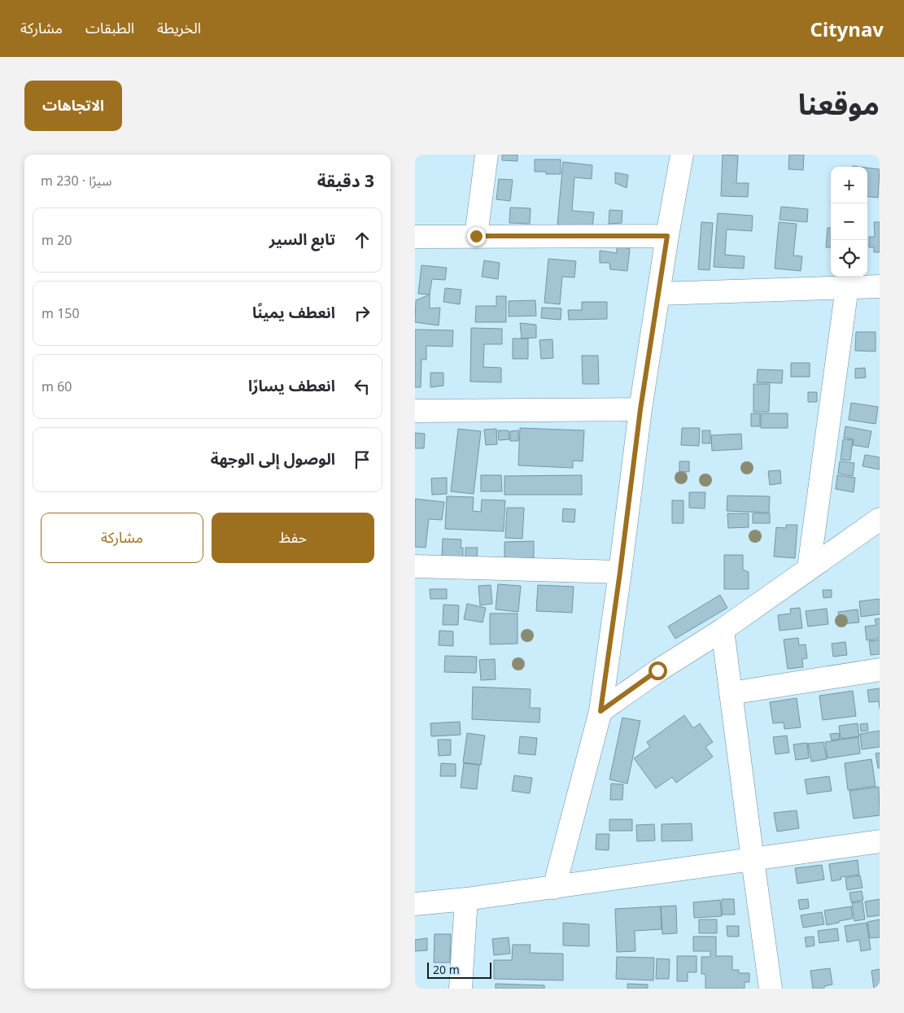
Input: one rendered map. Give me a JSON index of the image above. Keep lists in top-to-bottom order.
{
  "scale_bar": "20 m",
  "page": {
    "header": "Citynav",
    "nav": ["الخريطة", "الطبقات", "مشاركة"],
    "title": "موقعنا",
    "buttons": [
      "الاتجاهات",
      ["حفظ", "مشاركة"]
    ],
    "heading": ["3 دقيقة", "سيرًا · 230 m"],
    "map_buttons": ["+", "−"],
    "list": [
      ["تابع السير", "20 m"],
      ["انعطف يمينًا", "150 m"],
      ["انعطف يسارًا", "60 m"],
      "الوصول إلى الوجهة"
    ],
    "scale": "20 m"
  }
}
